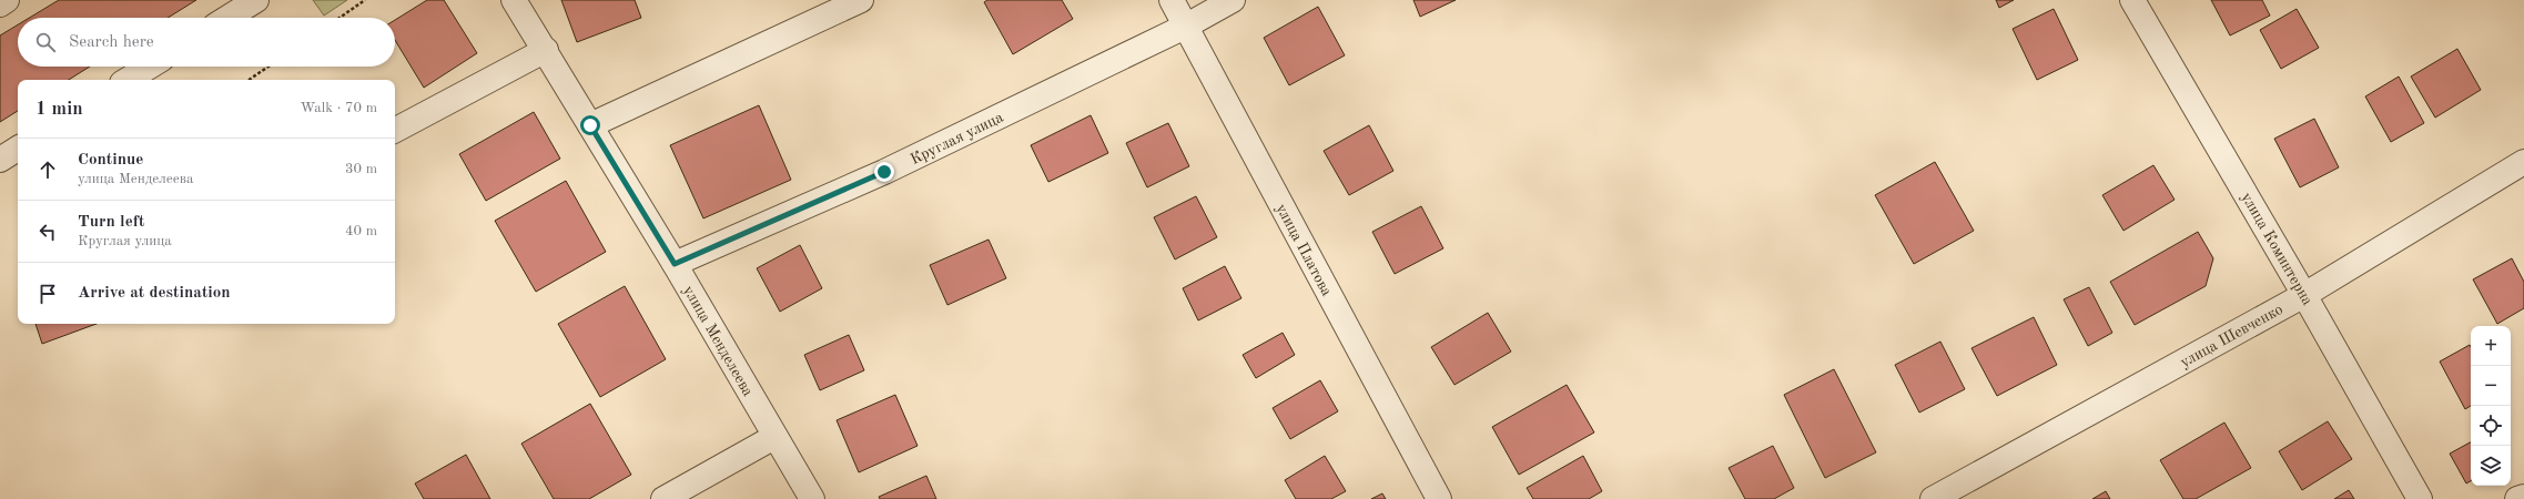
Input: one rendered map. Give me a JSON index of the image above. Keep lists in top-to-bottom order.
{
  "streets": {
    "street": [
      "Круглая улица",
      "улица Коминтерна",
      "улица Платова",
      "улица Шевченко",
      "улица Менделеева"
    ]
  },
  "crossings": [
    ["Круглая улица", "улица Платова"],
    ["Круглая улица", "улица Менделеева"],
    ["улица Коминтерна", "улица Шевченко"]
  ],
  "page": {
    "search": "Search here",
    "heading": ["1 min", "Walk · 70 m"],
    "list": [
      ["Continue", "улица Менделеева", "30 m"],
      ["Turn left", "Круглая улица", "40 m"],
      "Arrive at destination"
    ],
    "map_buttons": ["+", "−"]
  }
}
